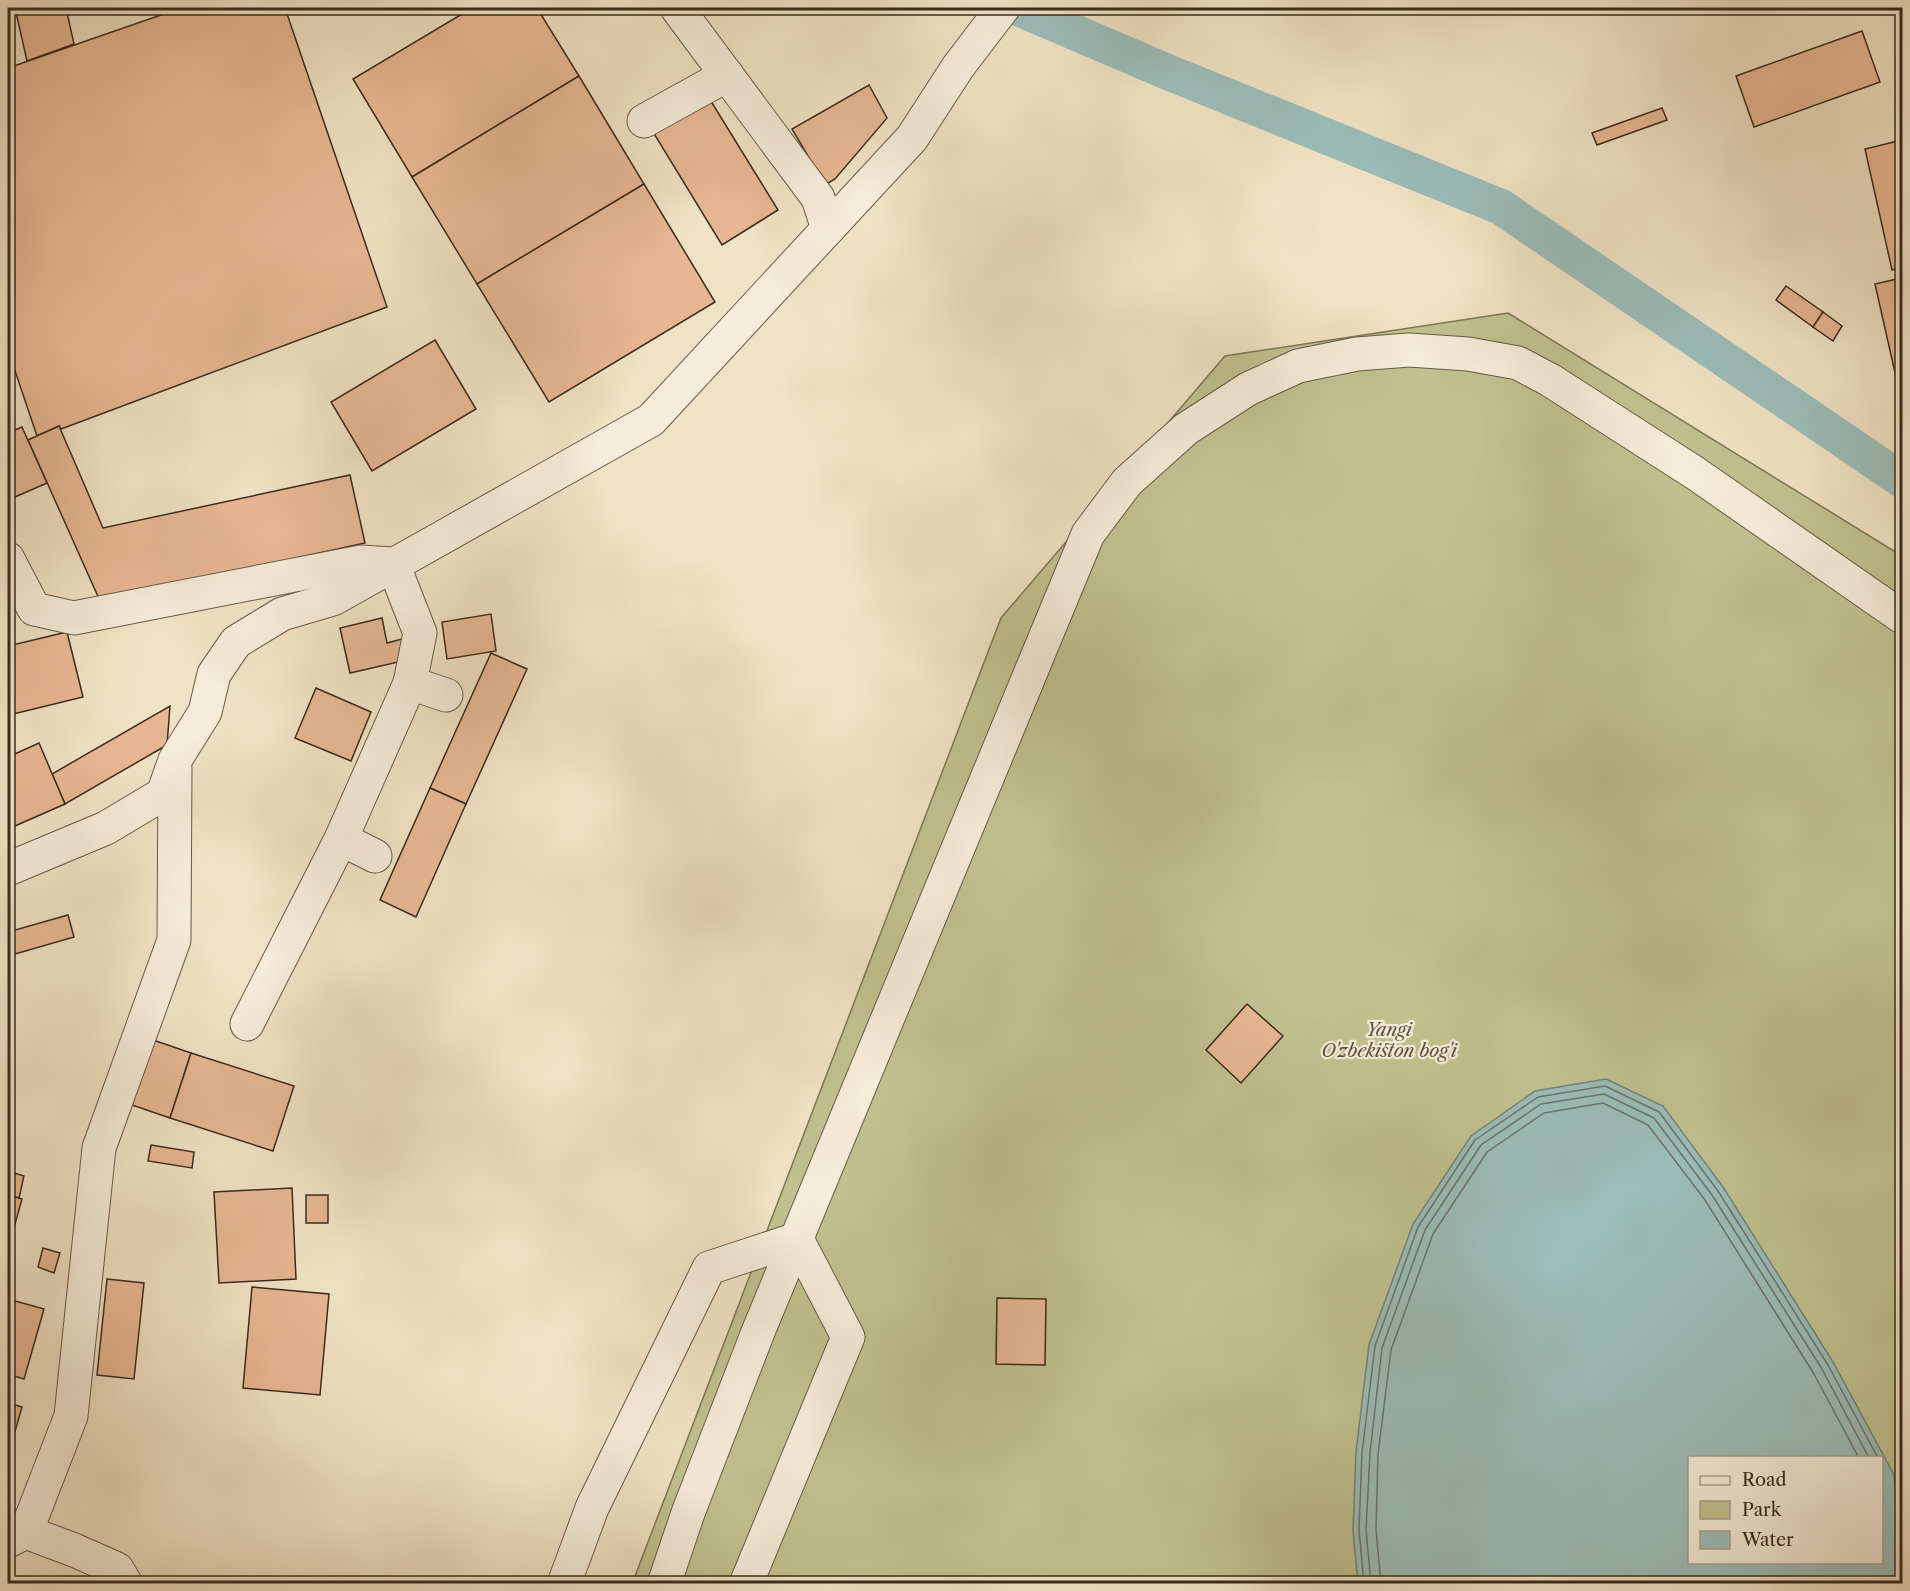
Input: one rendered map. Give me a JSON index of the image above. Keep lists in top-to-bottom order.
{
  "parks": ["Yangi O'zbekiston bog'i"],
  "legend": ["Road", "Park", "Water"]
}
